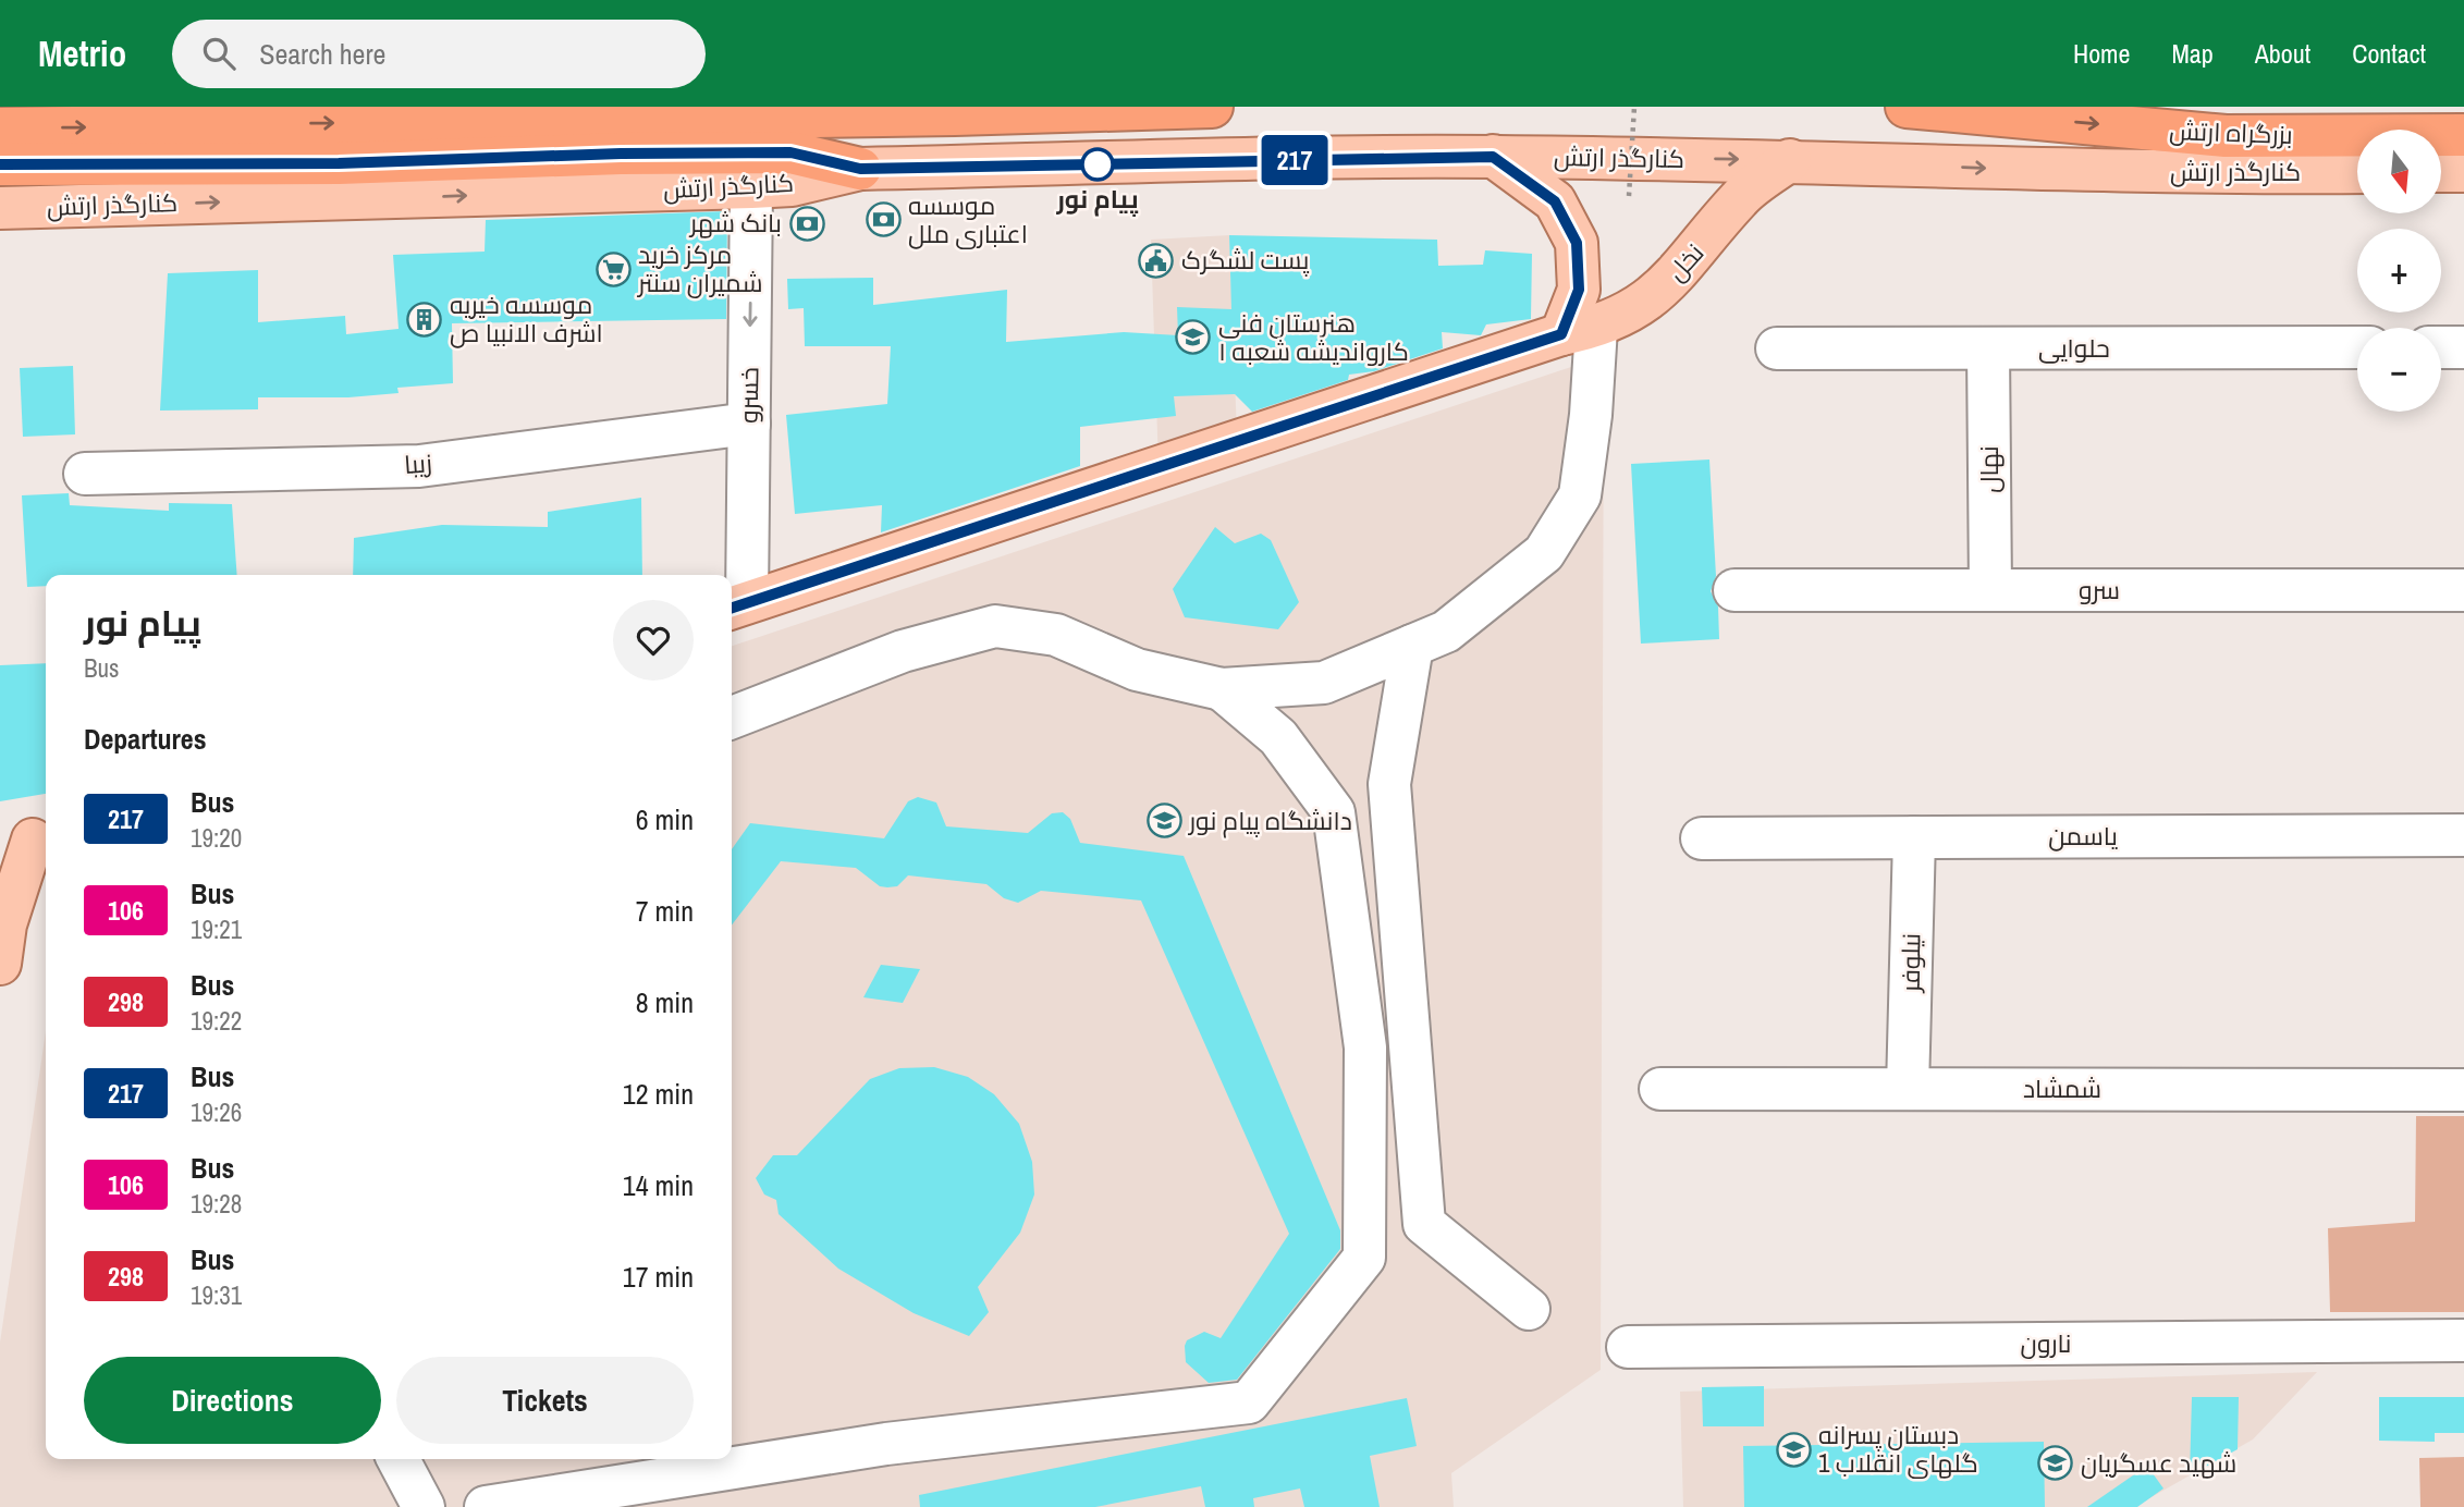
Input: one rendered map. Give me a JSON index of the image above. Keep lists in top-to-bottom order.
{
  "streets": {
    "highway": ["بزرگراه ارتش"],
    "main road": ["کنارگذر ارتش", "نخل"],
    "street": [
      "حلوایی",
      "خسرو",
      "زیبا",
      "نهال",
      "سرو",
      "یاسمن",
      "نیلوفر",
      "شمشاد",
      "نارون"
    ]
  },
  "crossings": [
    ["کنارگذر ارتش", "نخل"],
    ["کنارگذر ارتش", "خسرو"],
    ["نخل", "خسرو"],
    ["حلوایی", "نهال"],
    ["خسرو", "زیبا"],
    ["نهال", "سرو"],
    ["یاسمن", "نیلوفر"],
    ["نیلوفر", "شمشاد"]
  ],
  "one_way": ["بزرگراه ارتش", "کنارگذر ارتش", "خسرو"],
  "places": {
    "other": ["پیام نور"],
    "bank": ["موسسه اعتباری ملل", "بانک شهر"],
    "public building": ["پست لشگرک"],
    "supermarket": ["مرکز خرید شمیران سنتر"],
    "building": ["موسسه خیریه اشرف الانبیا ص"],
    "school or university": [
      "هنرستان فنی کارواندیشه شعبه ۱",
      "دانشگاه پیام نور",
      "دبستان پسرانه گلهای انقلاب 1",
      "شهید عسگریان"
    ]
  },
  "lines": ["bus line 217"],
  "north": "bottom",
  "page": {
    "header": "Metrio",
    "search": "Search here",
    "nav": [
      "Home",
      "Map",
      "About",
      "Contact"
    ],
    "on_map": "217",
    "map_buttons": ["+", "−"],
    "heading": [
      ["پیام نور", "Bus"],
      "Departures"
    ],
    "list": [
      {
        "mark": "217",
        "name": "Bus",
        "note": "19:20",
        "value": "6 min"
      },
      {
        "mark": "106",
        "name": "Bus",
        "note": "19:21",
        "value": "7 min"
      },
      {
        "mark": "298",
        "name": "Bus",
        "note": "19:22",
        "value": "8 min"
      },
      {
        "mark": "217",
        "name": "Bus",
        "note": "19:26",
        "value": "12 min"
      },
      {
        "mark": "106",
        "name": "Bus",
        "note": "19:28",
        "value": "14 min"
      },
      {
        "mark": "298",
        "name": "Bus",
        "note": "19:31",
        "value": "17 min"
      }
    ],
    "buttons": ["Directions", "Tickets"]
  }
}
